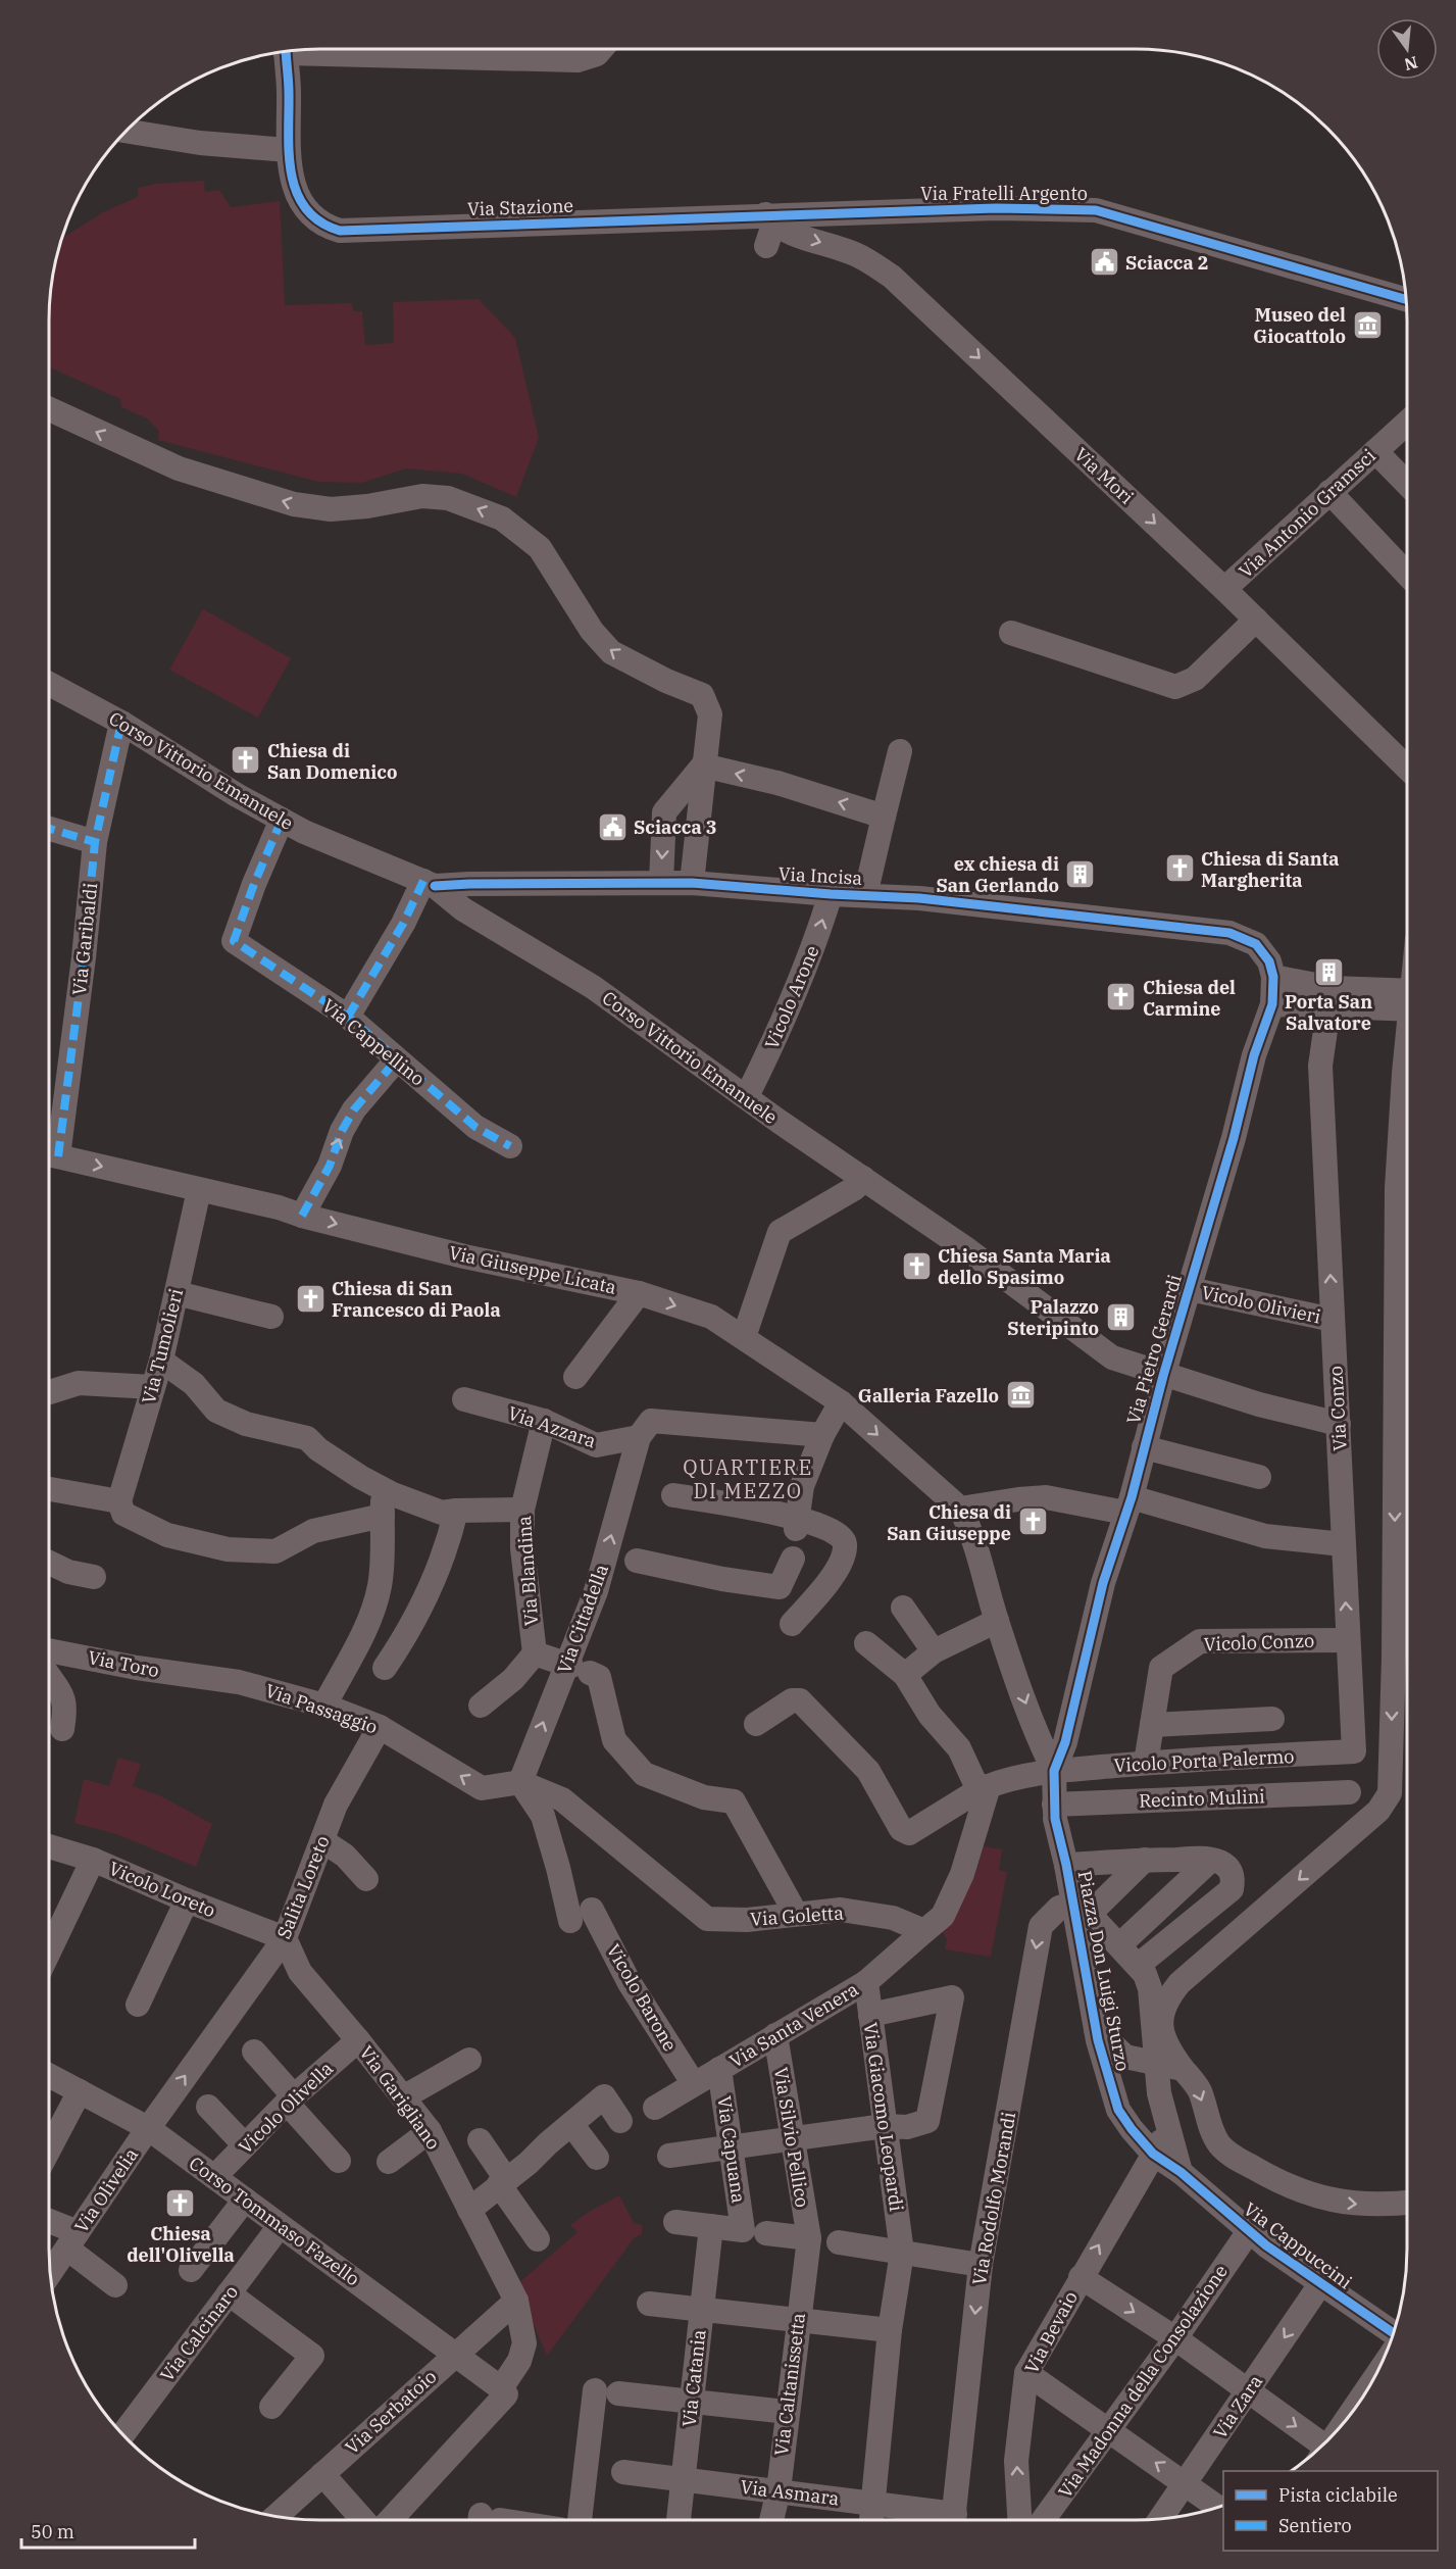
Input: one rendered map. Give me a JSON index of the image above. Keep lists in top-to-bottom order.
{
  "streets": {
    "street": [
      "Via Fratelli Argento",
      "Via Stazione",
      "Via Mori",
      "Via Antonio Gramsci",
      "Corso Vittorio Emanuele",
      "Via Incisa",
      "Via Garibaldi",
      "Vicolo Arone",
      "Via Cappellino",
      "Via Giuseppe Licata",
      "Vicolo Olivieri",
      "Via Tumolieri",
      "Via Pietro Gerardi",
      "Via Conzo",
      "Via Azzara",
      "Via Blandina",
      "Via Cittadella",
      "Vicolo Conzo",
      "Via Toro",
      "Via Passaggio",
      "Vicolo Porta Palermo",
      "Recinto Mulini",
      "Salita Loreto",
      "Vicolo Loreto",
      "Via Goletta",
      "Piazza Don Luigi Sturzo",
      "Vicolo Barone",
      "Via Santa Venera",
      "Via Garigliano",
      "Vicolo Olivella",
      "Via Giacomo Leopardi",
      "Via Silvio Pellico",
      "Via Capuana",
      "Via Olivelia",
      "Via Rodolfo Morandi",
      "Corso Tommaso Fazello",
      "Via Cappuccini",
      "Via Bevaio",
      "Via Calcinaro",
      "Via Catania",
      "Via Madonna della Consolazione",
      "Via Caltanissetta",
      "Via Zara",
      "Via Serbatoio",
      "Via Asmara"
    ]
  },
  "crossings": [
    ["Via Fratelli Argento", "Via Stazione"],
    ["Via Fratelli Argento", "Via Mori"],
    ["Via Stazione", "Via Mori"],
    ["Via Mori", "Via Antonio Gramsci"],
    ["Corso Vittorio Emanuele", "Via Incisa"],
    ["Corso Vittorio Emanuele", "Via Garibaldi"],
    ["Corso Vittorio Emanuele", "Vicolo Arone"],
    ["Corso Vittorio Emanuele", "Via Cappellino"],
    ["Corso Vittorio Emanuele", "Via Pietro Gerardi"],
    ["Corso Vittorio Emanuele", "Via Conzo"],
    ["Via Incisa", "Vicolo Arone"],
    ["Via Incisa", "Via Pietro Gerardi"],
    ["Via Garibaldi", "Via Giuseppe Licata"],
    ["Via Giuseppe Licata", "Via Tumolieri"],
    ["Via Giuseppe Licata", "Via Pietro Gerardi"],
    ["Via Giuseppe Licata", "Vicolo Porta Palermo"],
    ["Via Giuseppe Licata", "Piazza Don Luigi Sturzo"],
    ["Vicolo Olivieri", "Via Pietro Gerardi"],
    ["Vicolo Olivieri", "Via Conzo"],
    ["Via Pietro Gerardi", "Vicolo Porta Palermo"],
    ["Via Pietro Gerardi", "Piazza Don Luigi Sturzo"],
    ["Via Conzo", "Vicolo Conzo"],
    ["Via Conzo", "Vicolo Porta Palermo"],
    ["Via Azzara", "Via Blandina"],
    ["Via Azzara", "Via Cittadella"],
    ["Via Cittadella", "Via Passaggio"],
    ["Via Cittadella", "Via Goletta"],
    ["Vicolo Conzo", "Vicolo Porta Palermo"],
    ["Via Toro", "Via Passaggio"],
    ["Via Passaggio", "Salita Loreto"],
    ["Via Passaggio", "Via Goletta"],
    ["Vicolo Porta Palermo", "Piazza Don Luigi Sturzo"],
    ["Recinto Mulini", "Piazza Don Luigi Sturzo"],
    ["Salita Loreto", "Vicolo Loreto"],
    ["Salita Loreto", "Via Garigliano"],
    ["Salita Loreto", "Via Olivelia"],
    ["Salita Loreto", "Corso Tommaso Fazello"],
    ["Vicolo Loreto", "Via Garigliano"],
    ["Via Goletta", "Via Santa Venera"],
    ["Piazza Don Luigi Sturzo", "Via Rodolfo Morandi"],
    ["Piazza Don Luigi Sturzo", "Via Cappuccini"],
    ["Piazza Don Luigi Sturzo", "Via Bevaio"],
    ["Vicolo Barone", "Via Santa Venera"],
    ["Via Santa Venera", "Via Giacomo Leopardi"],
    ["Via Santa Venera", "Via Silvio Pellico"],
    ["Via Santa Venera", "Via Capuana"],
    ["Via Garigliano", "Vicolo Olivella"],
    ["Via Garigliano", "Corso Tommaso Fazello"],
    ["Via Garigliano", "Via Serbatoio"],
    ["Vicolo Olivella", "Corso Tommaso Fazello"],
    ["Via Giacomo Leopardi", "Via Asmara"],
    ["Via Silvio Pellico", "Via Caltanissetta"],
    ["Via Olivelia", "Corso Tommaso Fazello"],
    ["Corso Tommaso Fazello", "Via Calcinaro"],
    ["Corso Tommaso Fazello", "Via Serbatoio"],
    ["Via Cappuccini", "Via Madonna della Consolazione"],
    ["Via Cappuccini", "Via Zara"],
    ["Via Catania", "Via Asmara"],
    ["Via Caltanissetta", "Via Asmara"]
  ],
  "one_way": [
    "Via Mori",
    "Via Giuseppe Licata",
    "Via Bevaio",
    "Via Zara"
  ],
  "districts": ["QUARTIERE DI MEZZO"],
  "places": {
    "public building": ["Sciacca 2", "Sciacca 3"],
    "museum": ["Museo del Giocattolo", "Galleria Fazello"],
    "church": [
      "Chiesa di San Domenico",
      "Chiesa di Santa Margherita",
      "Chiesa del Carmine",
      "Chiesa Santa Maria dello Spasimo",
      "Chiesa di San Francesco di Paola",
      "Chiesa di San Giuseppe",
      "Chiesa dell'Olivella"
    ],
    "building": ["ex chiesa di San Gerlando", "Porta San Salvatore", "Palazzo Steripinto"]
  },
  "legend": ["Pista ciclabile", "Sentiero"],
  "scale_bar": "50 m",
  "north": "bottom"
}
